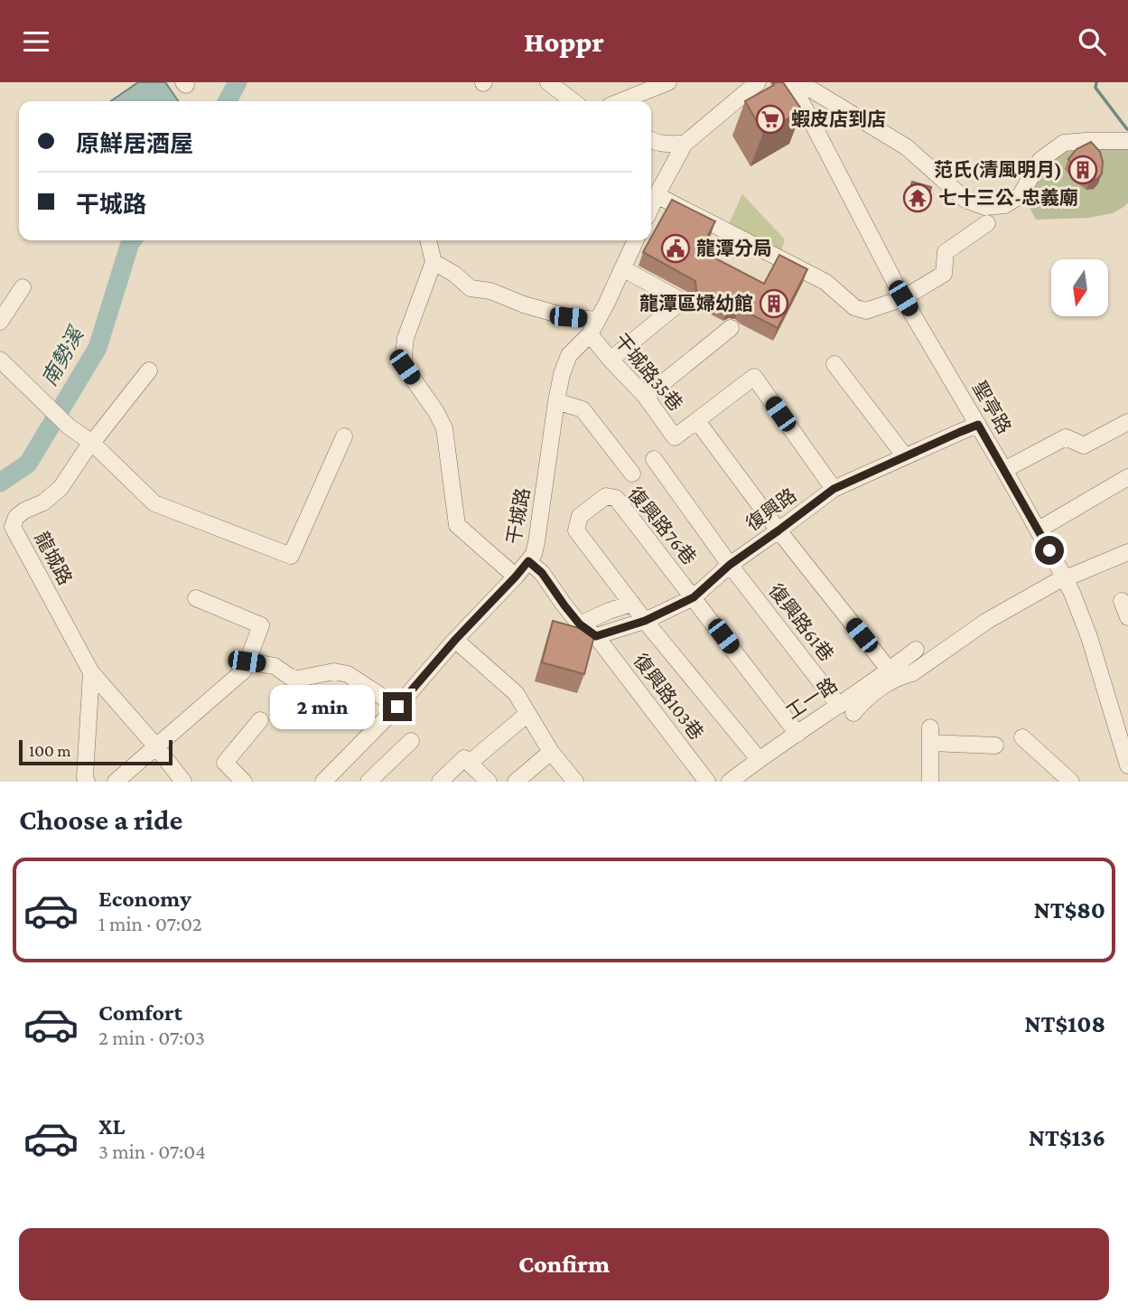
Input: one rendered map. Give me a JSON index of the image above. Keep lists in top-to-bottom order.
{
  "streets": {
    "street": [
      "干城路35巷",
      "聖亭路",
      "復興路",
      "干城路",
      "復興路76巷",
      "龍城路",
      "復興路61巷",
      "復興路103巷",
      "工一路"
    ]
  },
  "crossings": [
    ["干城路35巷", "干城路"],
    ["聖亭路", "復興路"],
    ["復興路", "復興路76巷"],
    ["復興路", "復興路61巷"],
    ["復興路", "復興路103巷"],
    ["干城路", "復興路103巷"],
    ["復興路61巷", "工一路"]
  ],
  "water": ["南勢溪"],
  "places": {
    "supermarket": ["蝦皮店到店"],
    "building": ["范氏(清風明月)", "龍潭區婦幼館"],
    "temple": ["七十三公-忠義廟"],
    "public building": ["龍潭分局"]
  },
  "scale_bar": "100 m",
  "north": "bottom",
  "page": {
    "header": "Hoppr",
    "banner": ["原鮮居酒屋", "干城路"],
    "bubble": "2 min",
    "scale": "100 m",
    "heading": "Choose a ride",
    "list": [
      {
        "name": "Economy",
        "note": "1 min · 07:02",
        "value": "NT$80"
      },
      {
        "name": "Comfort",
        "note": "2 min · 07:03",
        "value": "NT$108"
      },
      {
        "name": "XL",
        "note": "3 min · 07:04",
        "value": "NT$136"
      }
    ],
    "buttons": "Confirm"
  }
}
